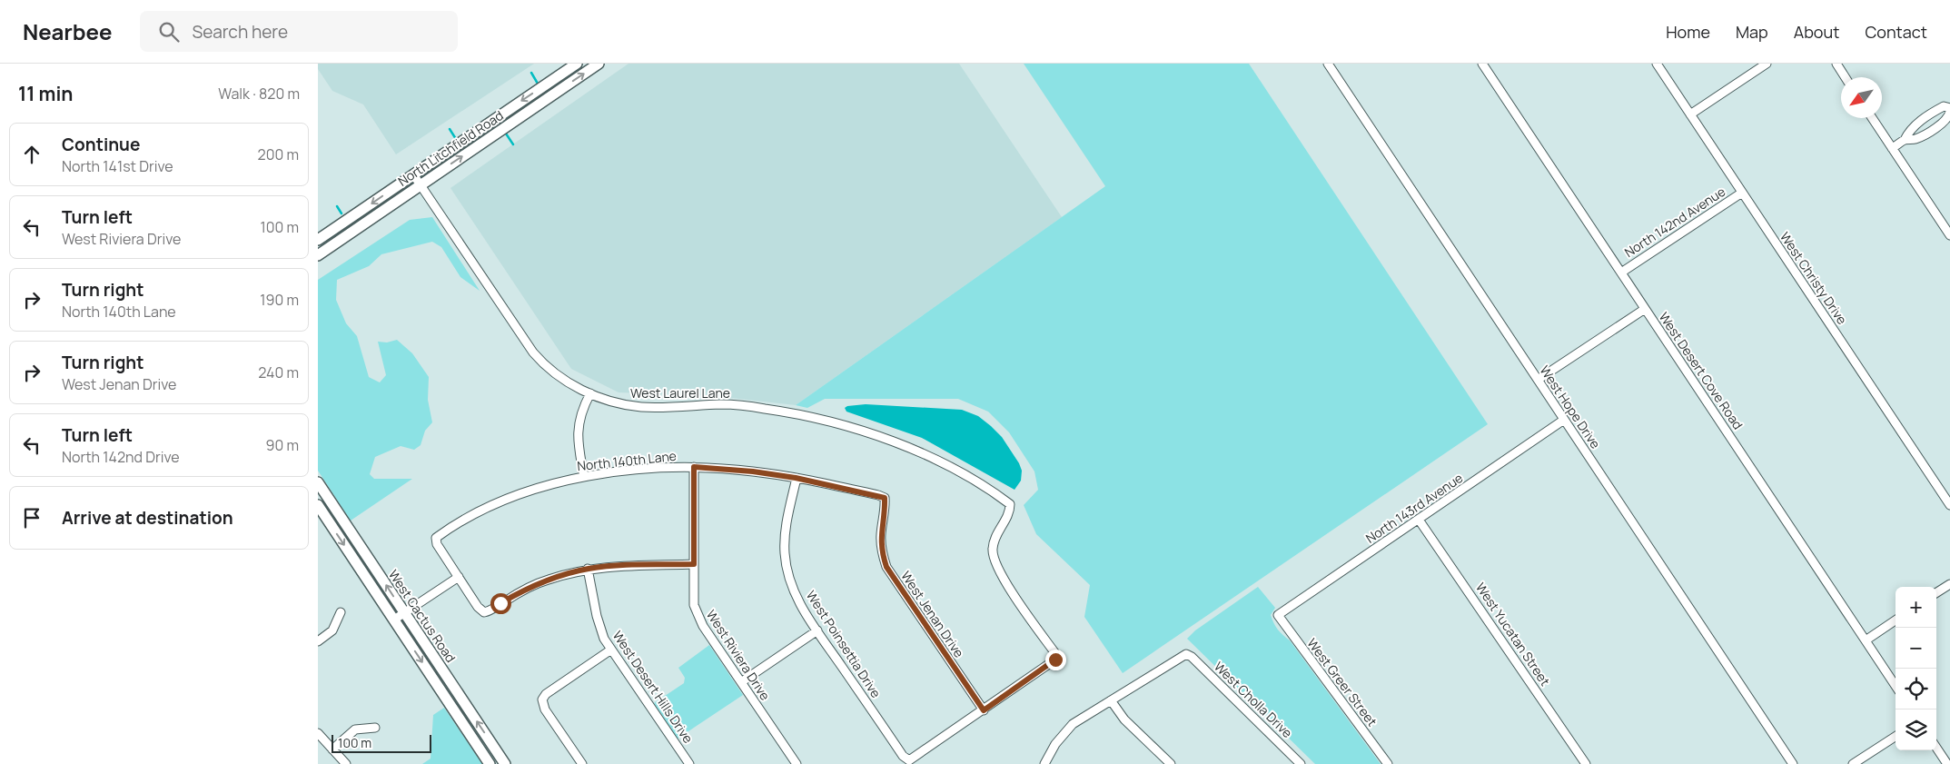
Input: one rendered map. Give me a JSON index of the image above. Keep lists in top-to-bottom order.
{
  "streets": {
    "main road": ["North Litchfield Road", "West Cactus Road"],
    "street": [
      "North 142nd Avenue",
      "West Christy Drive",
      "West Desert Cove Road",
      "West Laurel Lane",
      "West Hope Drive",
      "North 140th Lane",
      "North 143rd Avenue",
      "West Jenan Drive",
      "West Yucatan Street",
      "West Poinsettia Drive",
      "West Riviera Drive",
      "West Greer Street",
      "West Desert Hills Drive",
      "West Cholla Drive"
    ]
  },
  "crossings": [
    ["North Litchfield Road", "West Laurel Lane"],
    ["North 142nd Avenue", "West Christy Drive"],
    ["North 142nd Avenue", "West Desert Cove Road"],
    ["West Laurel Lane", "West Jenan Drive"],
    ["West Laurel Lane", "West Poinsettia Drive"],
    ["West Hope Drive", "North 143rd Avenue"],
    ["North 140th Lane", "West Jenan Drive"],
    ["North 140th Lane", "West Poinsettia Drive"],
    ["North 140th Lane", "West Riviera Drive"],
    ["North 143rd Avenue", "West Yucatan Street"],
    ["North 143rd Avenue", "West Greer Street"],
    ["West Jenan Drive", "West Poinsettia Drive"]
  ],
  "scale_bar": "100 m",
  "north": "bottom left",
  "page": {
    "header": "Nearbee",
    "search": "Search here",
    "nav": [
      "Home",
      "Map",
      "About",
      "Contact"
    ],
    "heading": ["11 min", "Walk · 820 m"],
    "list": [
      ["Continue", "North 141st Drive", "200 m"],
      ["Turn left", "West Riviera Drive", "100 m"],
      ["Turn right", "North 140th Lane", "190 m"],
      ["Turn right", "West Jenan Drive", "240 m"],
      ["Turn left", "North 142nd Drive", "90 m"],
      "Arrive at destination"
    ],
    "map_buttons": ["+", "−"],
    "scale": "100 m"
  }
}
